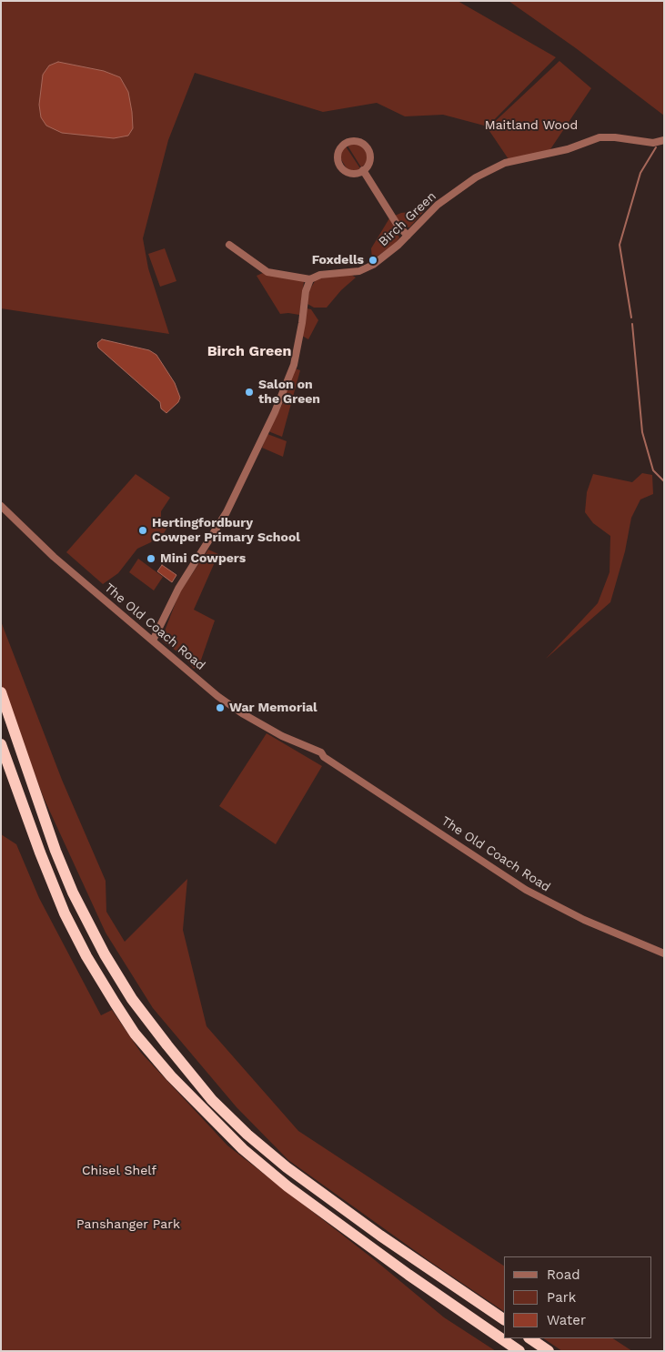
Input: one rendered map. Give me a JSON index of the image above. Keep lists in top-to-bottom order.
{
  "streets": {
    "street": ["Birch Green", "The Old Coach Road"]
  },
  "districts": ["Birch Green"],
  "parks": ["Maitland Wood", "Chisel Shelf", "Panshanger Park"],
  "places": [
    "Foxdells",
    "Salon on the Green",
    "Hertingfordbury Cowper Primary School",
    "Mini Cowpers",
    "War Memorial"
  ],
  "legend": ["Road", "Park", "Water"]
}
